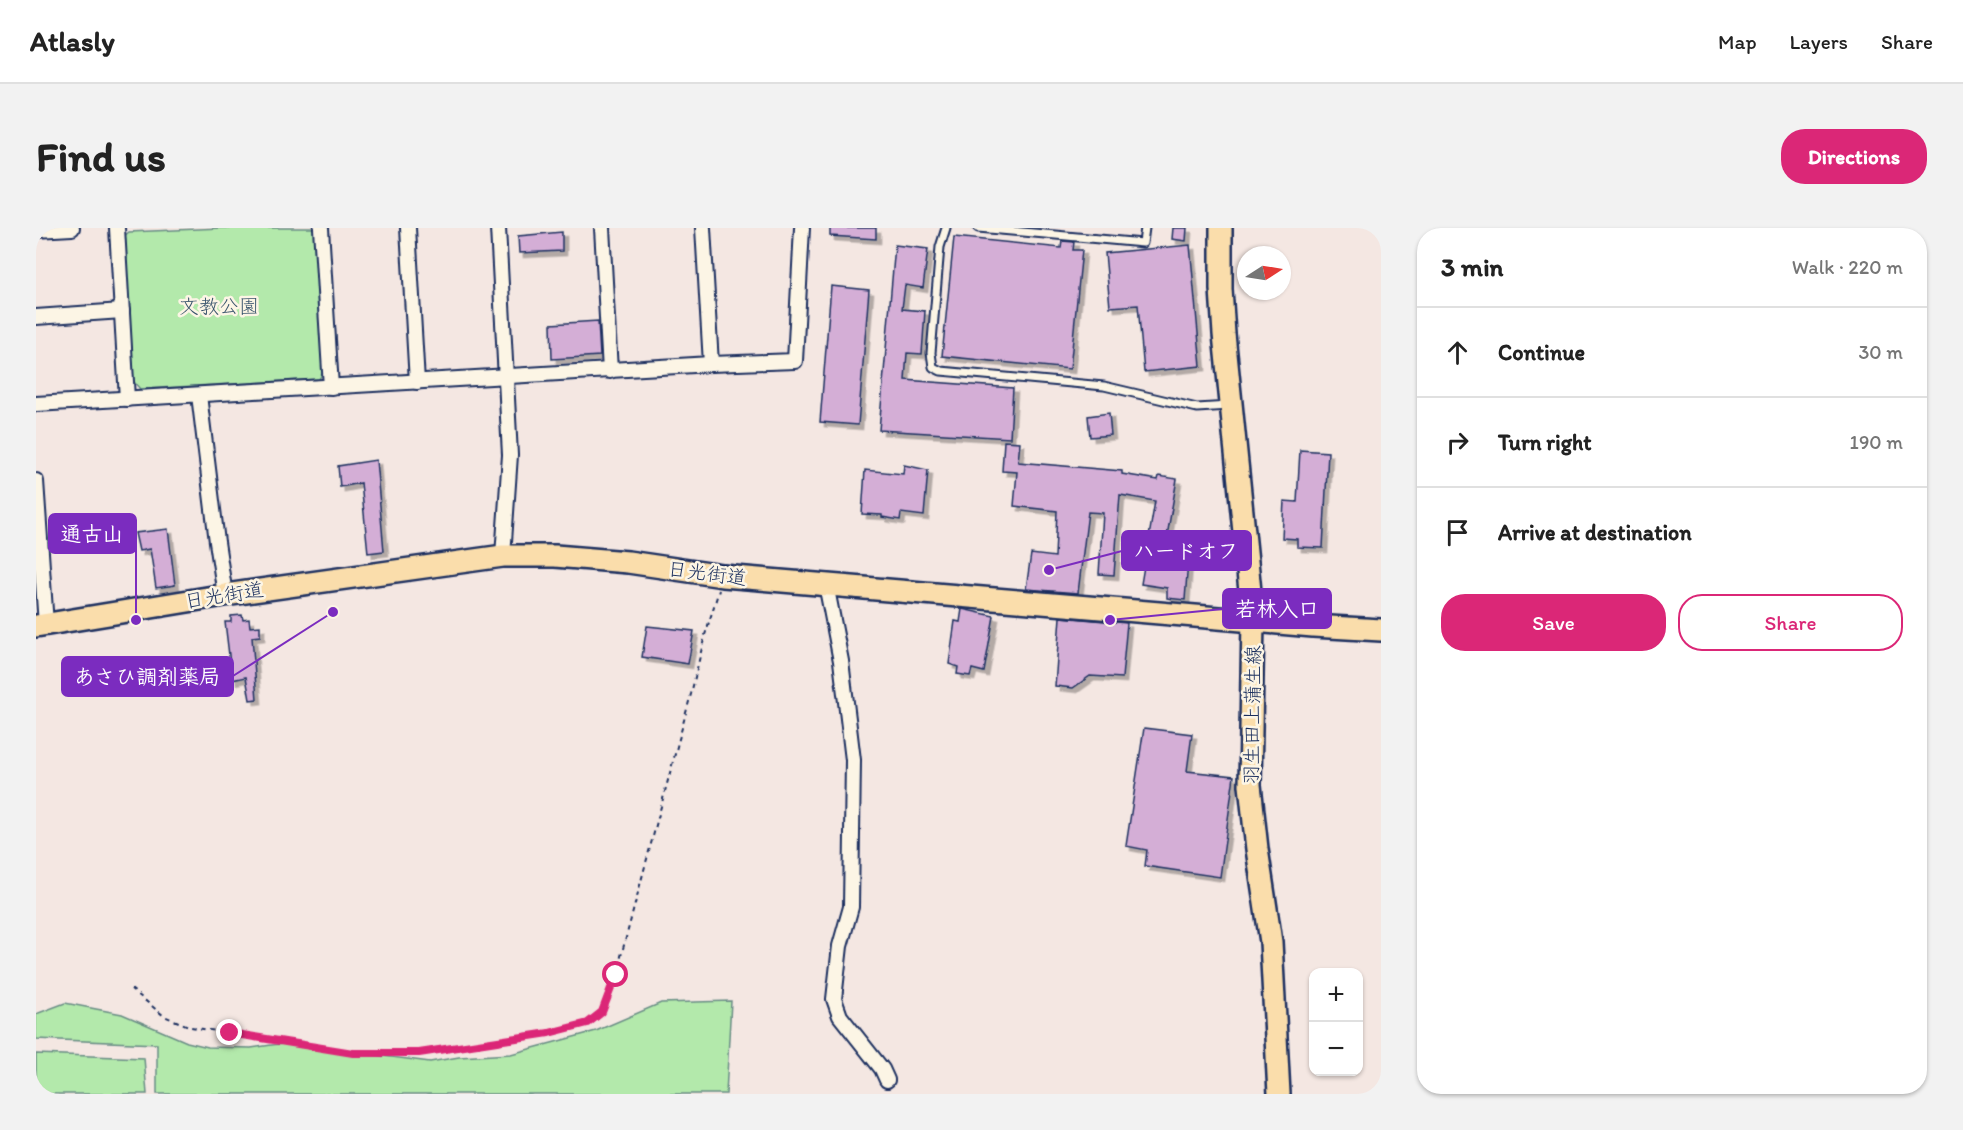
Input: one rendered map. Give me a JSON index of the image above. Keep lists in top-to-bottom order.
{
  "streets": {
    "main road": ["日光街道", "羽生田上蒲生線"]
  },
  "crossings": [
    ["日光街道", "羽生田上蒲生線"]
  ],
  "parks": ["文教公園"],
  "places": [
    "ハードオフ",
    "あさひ調剤薬局",
    "通古山",
    "若林入口"
  ],
  "north": "right",
  "page": {
    "header": "Atlasly",
    "nav": ["Map", "Layers", "Share"],
    "buttons": [
      "Directions",
      ["Save", "Share"]
    ],
    "title": "Find us",
    "heading": ["3 min", "Walk · 220 m"],
    "list": [
      ["Continue", "30 m"],
      ["Turn right", "190 m"],
      "Arrive at destination"
    ],
    "map_buttons": ["+", "−"]
  }
}
